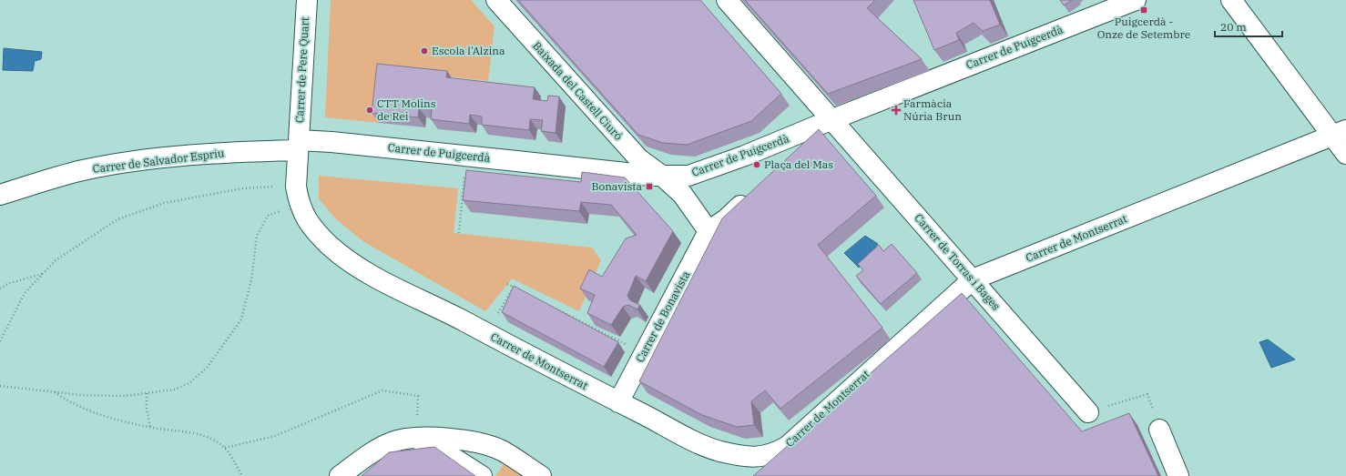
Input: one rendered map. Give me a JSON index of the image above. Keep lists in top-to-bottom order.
{
  "streets": {
    "street": [
      "Carrer de Puigcerdà",
      "Carrer de Pere Quart",
      "Baixada del Castell Ciuró",
      "Carrer de Salvador Espriu",
      "Carrer de Montserrat",
      "Carrer de Torras i Bages",
      "Carrer de Bonavista"
    ]
  },
  "crossings": [
    ["Carrer de Puigcerdà", "Carrer de Pere Quart"],
    ["Carrer de Puigcerdà", "Baixada del Castell Ciuró"],
    ["Carrer de Puigcerdà", "Carrer de Salvador Espriu"],
    ["Carrer de Puigcerdà", "Carrer de Torras i Bages"],
    ["Carrer de Pere Quart", "Carrer de Salvador Espriu"],
    ["Carrer de Montserrat", "Carrer de Torras i Bages"],
    ["Carrer de Montserrat", "Carrer de Bonavista"]
  ],
  "places": {
    "transit": ["Puigcerdà - Onze de Setembre", "Bonavista"],
    "other": ["Escola l'Alzina", "CTT Molins de Rei", "Plaça del Mas"],
    "health": ["Farmàcia Núria Brun"]
  },
  "scale_bar": "20 m"
}
